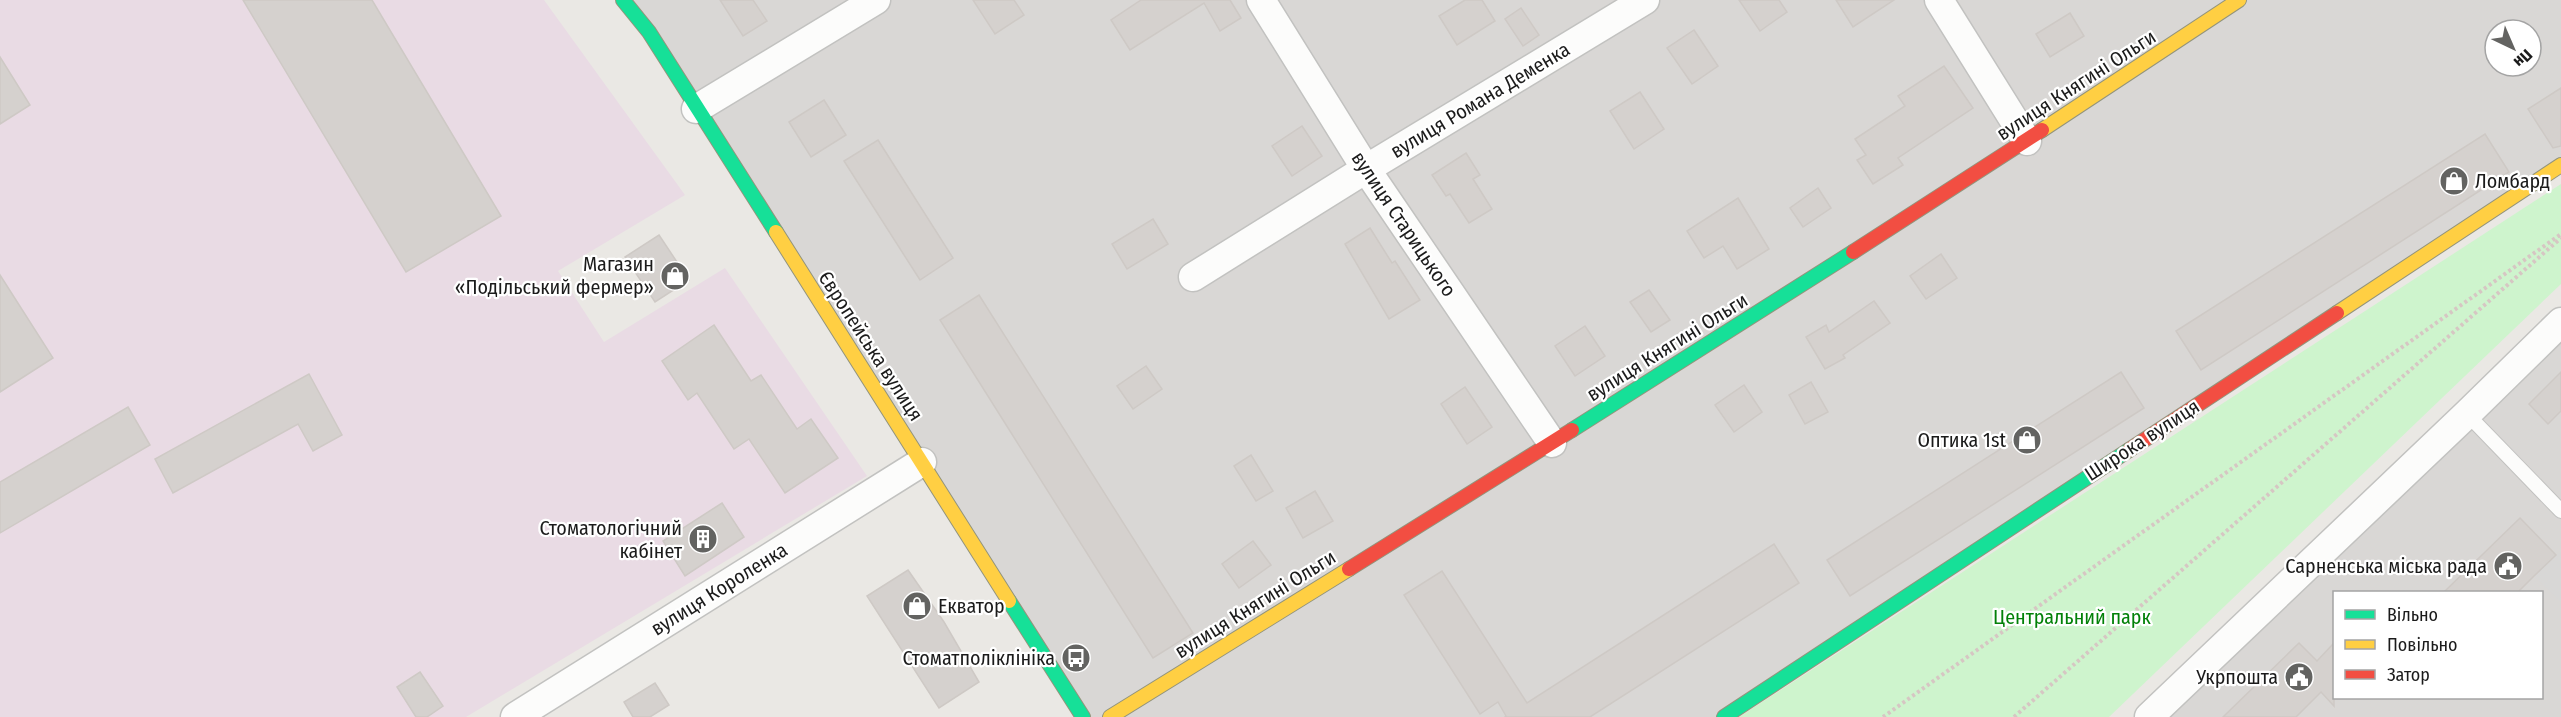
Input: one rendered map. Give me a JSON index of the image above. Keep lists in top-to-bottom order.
{
  "streets": {
    "street": [
      "вулиця Княгині Ольги",
      "вулиця Романа Деменка",
      "вулиця Старицького",
      "Європейська вулиця",
      "Широка вулиця",
      "вулиця Короленка"
    ]
  },
  "crossings": [
    ["вулиця Княгині Ольги", "вулиця Старицького"],
    ["вулиця Романа Деменка", "вулиця Старицького"],
    ["Європейська вулиця", "вулиця Короленка"]
  ],
  "parks": ["Центральний парк"],
  "places": {
    "shop": [
      "Ломбард",
      "Магазин «Подільський фермер»",
      "Оптика 1st",
      "Екватор"
    ],
    "building": ["Стоматологічний кабінет"],
    "public building": ["Сарненська міська рада", "Укрпошта"],
    "bus stop": ["Стоматполіклініка"]
  },
  "legend": ["Вільно", "Повільно", "Затор"],
  "north": "bottom right"
}
